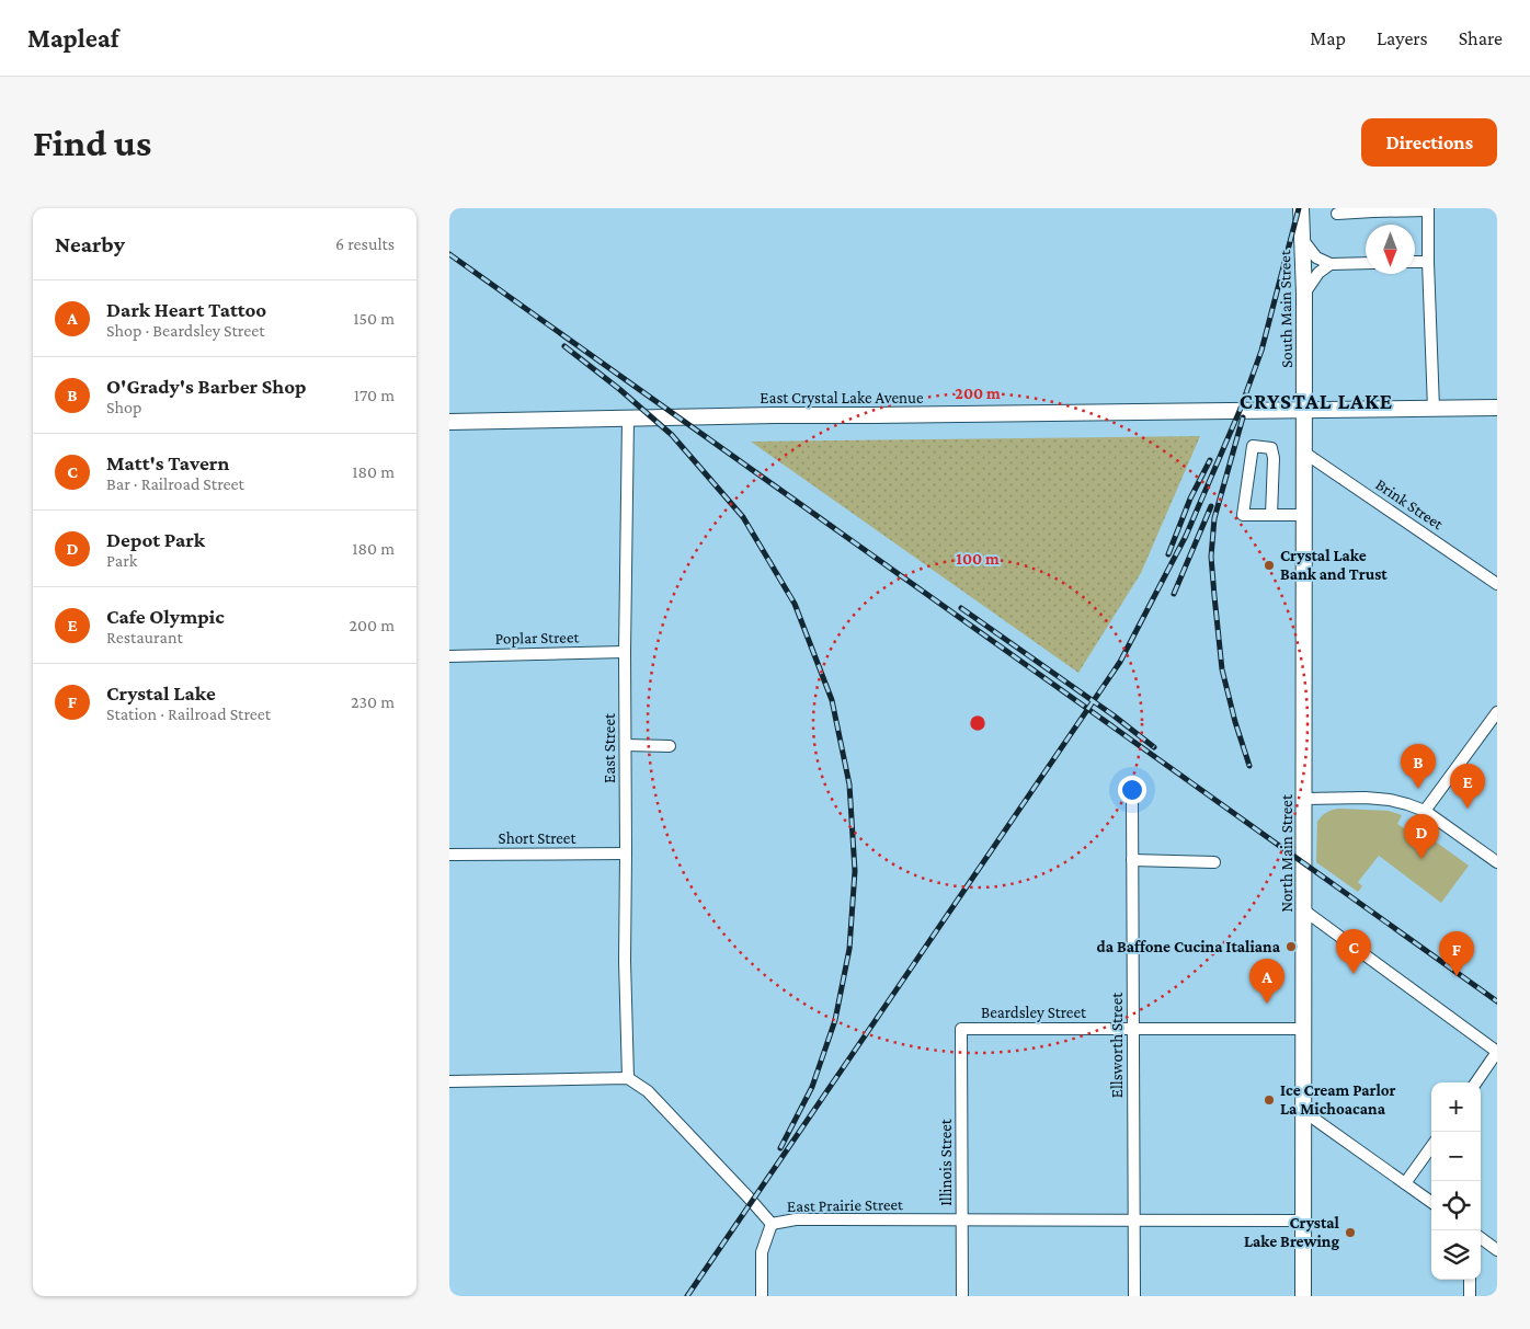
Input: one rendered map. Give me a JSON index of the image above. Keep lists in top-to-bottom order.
{
  "streets": {
    "street": [
      "South Main Street",
      "East Crystal Lake Avenue",
      "Brink Street",
      "Poplar Street",
      "East Street",
      "Short Street",
      "North Main Street",
      "Beardsley Street",
      "Ellsworth Street",
      "Illinois Street",
      "East Prairie Street"
    ]
  },
  "crossings": [
    ["South Main Street", "East Crystal Lake Avenue"],
    ["South Main Street", "North Main Street"],
    ["East Crystal Lake Avenue", "East Street"],
    ["East Crystal Lake Avenue", "North Main Street"],
    ["Brink Street", "North Main Street"],
    ["Poplar Street", "East Street"],
    ["East Street", "Short Street"],
    ["East Street", "East Prairie Street"],
    ["North Main Street", "Beardsley Street"],
    ["North Main Street", "East Prairie Street"],
    ["Beardsley Street", "Ellsworth Street"],
    ["Beardsley Street", "Illinois Street"],
    ["Ellsworth Street", "East Prairie Street"],
    ["Illinois Street", "East Prairie Street"]
  ],
  "districts": ["CRYSTAL LAKE"],
  "places": [
    "Crystal Lake Bank and Trust",
    "da Baffone Cucina Italiana",
    "Ice Cream Parlor La Michoacana",
    "Crystal Lake Brewing"
  ],
  "north": "bottom",
  "page": {
    "header": "Mapleaf",
    "nav": ["Map", "Layers", "Share"],
    "buttons": "Directions",
    "title": "Find us",
    "heading": ["Nearby", "6 results"],
    "list": [
      {
        "mark": "A",
        "name": "Dark Heart Tattoo",
        "note": "Shop · Beardsley Street",
        "value": "150 m"
      },
      {
        "mark": "B",
        "name": "O'Grady's Barber Shop",
        "note": "Shop",
        "value": "170 m"
      },
      {
        "mark": "C",
        "name": "Matt's Tavern",
        "note": "Bar · Railroad Street",
        "value": "180 m"
      },
      {
        "mark": "D",
        "name": "Depot Park",
        "note": "Park",
        "value": "180 m"
      },
      {
        "mark": "E",
        "name": "Cafe Olympic",
        "note": "Restaurant",
        "value": "200 m"
      },
      {
        "mark": "F",
        "name": "Crystal Lake",
        "note": "Station · Railroad Street",
        "value": "230 m"
      }
    ],
    "pins": [
      "B",
      "E",
      "D",
      "C",
      "F",
      "A"
    ],
    "map_buttons": ["+", "−"]
  },
  "rings": ["200 m", "100 m"]
}
